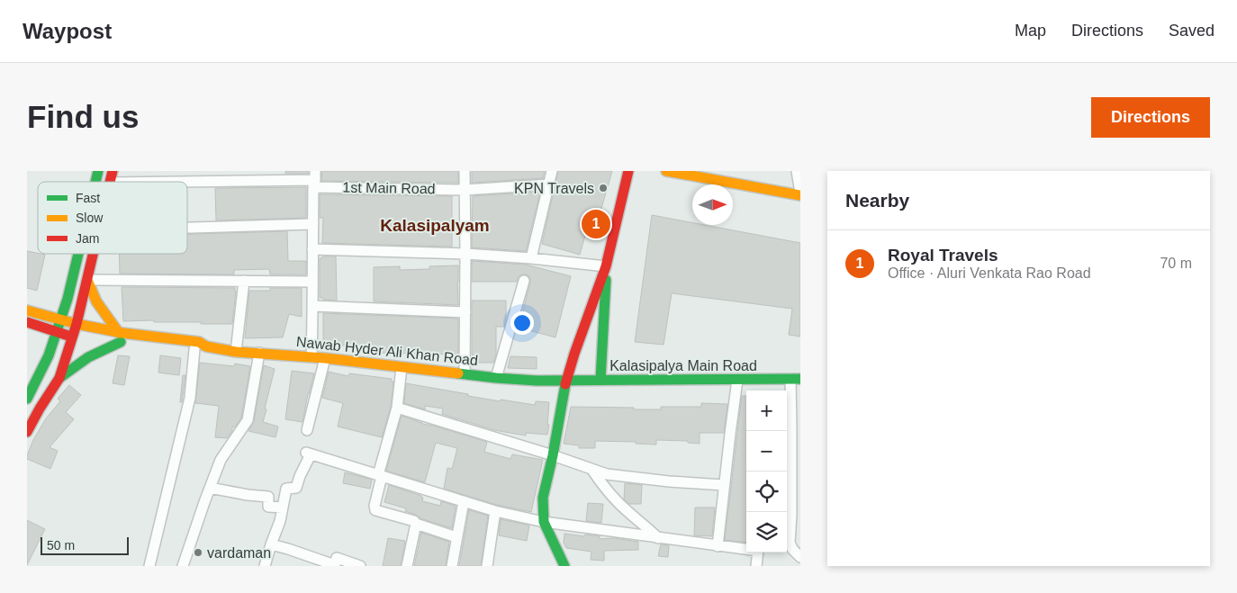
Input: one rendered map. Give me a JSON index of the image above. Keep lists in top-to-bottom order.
{
  "streets": {
    "main road": ["Nawab Hyder Ali Khan Road", "Kalasipalya Main Road"],
    "street": ["1st Main Road"]
  },
  "crossings": [
    ["Nawab Hyder Ali Khan Road", "Kalasipalya Main Road"]
  ],
  "districts": ["Kalasipalyam"],
  "places": ["KPN Travels", "vardaman"],
  "legend": ["Fast", "Slow", "Jam"],
  "scale_bar": "50 m",
  "north": "right",
  "page": {
    "header": "Waypost",
    "nav": ["Map", "Directions", "Saved"],
    "buttons": "Directions",
    "title": "Find us",
    "heading": "Nearby",
    "pins": "1",
    "list": [
      {
        "mark": "1",
        "name": "Royal Travels",
        "note": "Office · Aluri Venkata Rao Road",
        "value": "70 m"
      }
    ],
    "map_buttons": ["+", "−"],
    "scale": "50 m"
  }
}
